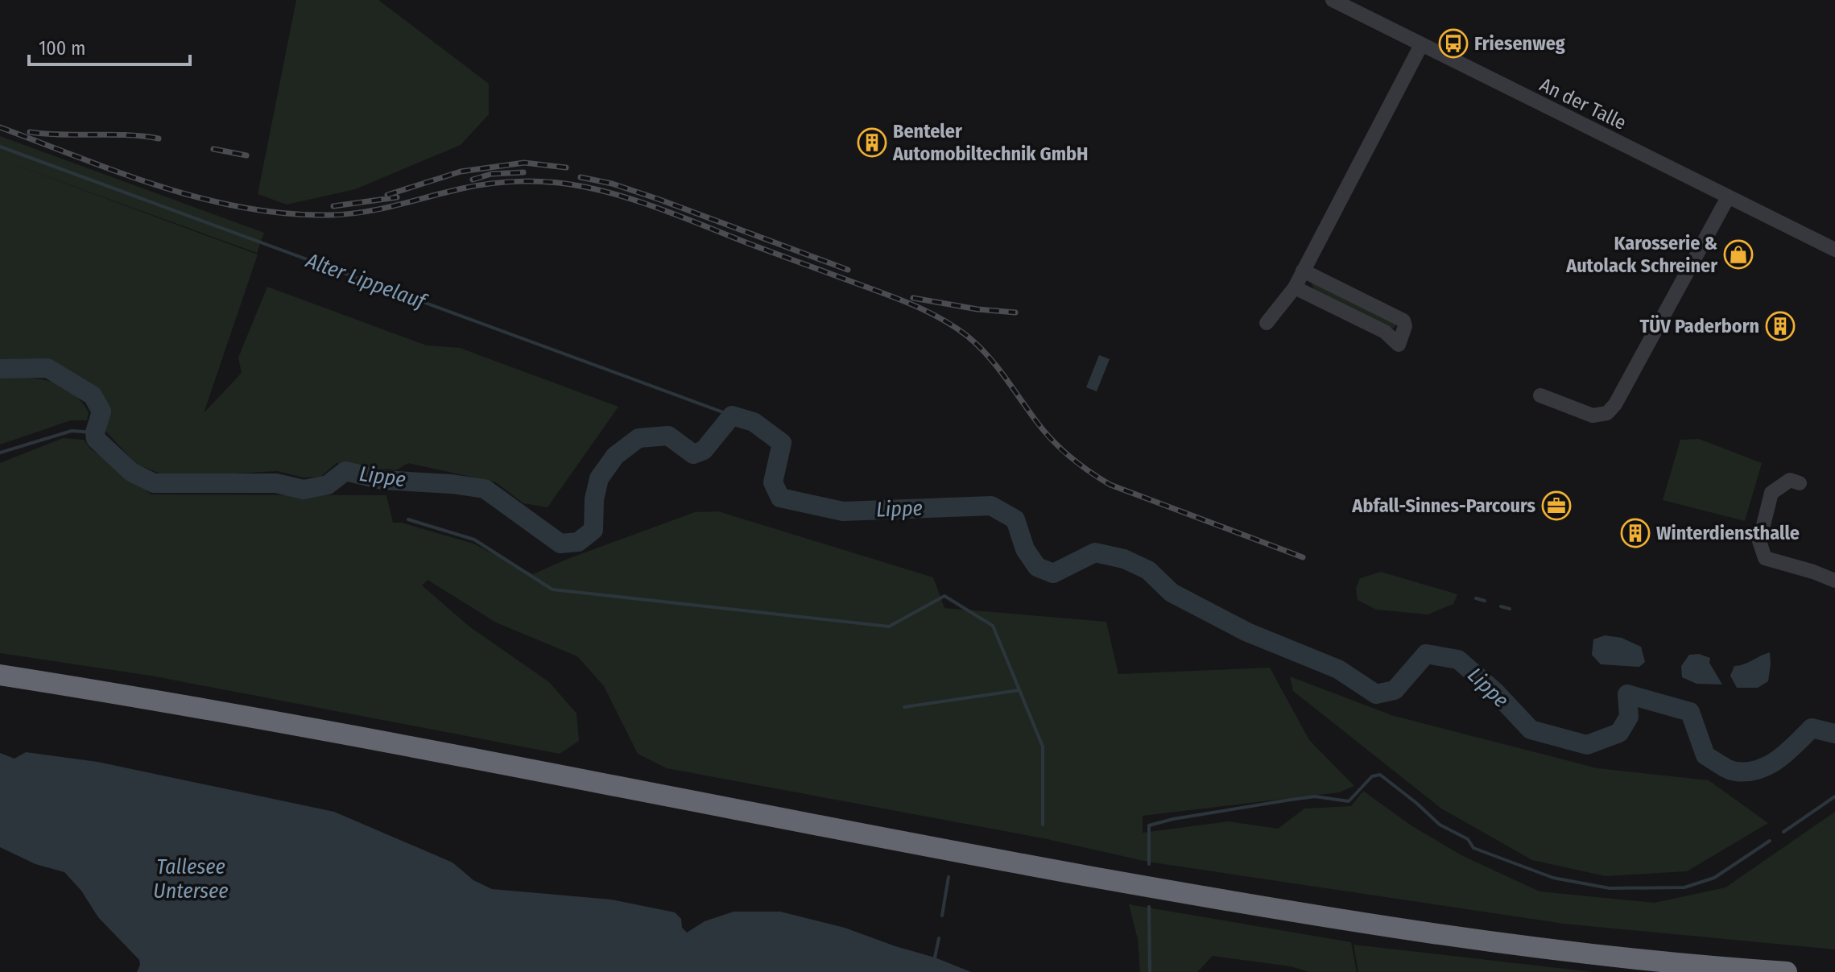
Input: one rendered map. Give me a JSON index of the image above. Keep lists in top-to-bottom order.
{
  "streets": {
    "street": ["An der Talle"]
  },
  "water": ["Alter Lippelauf", "Lippe", "Tallesee Untersee"],
  "places": {
    "bus stop": ["Friesenweg"],
    "building": ["Benteler Automobiltechnik GmbH", "TÜV Paderborn", "Winterdiensthalle"],
    "shop": ["Karosserie & Autolack Schreiner"],
    "office": ["Abfall-Sinnes-Parcours"]
  },
  "scale_bar": "100 m"
}
